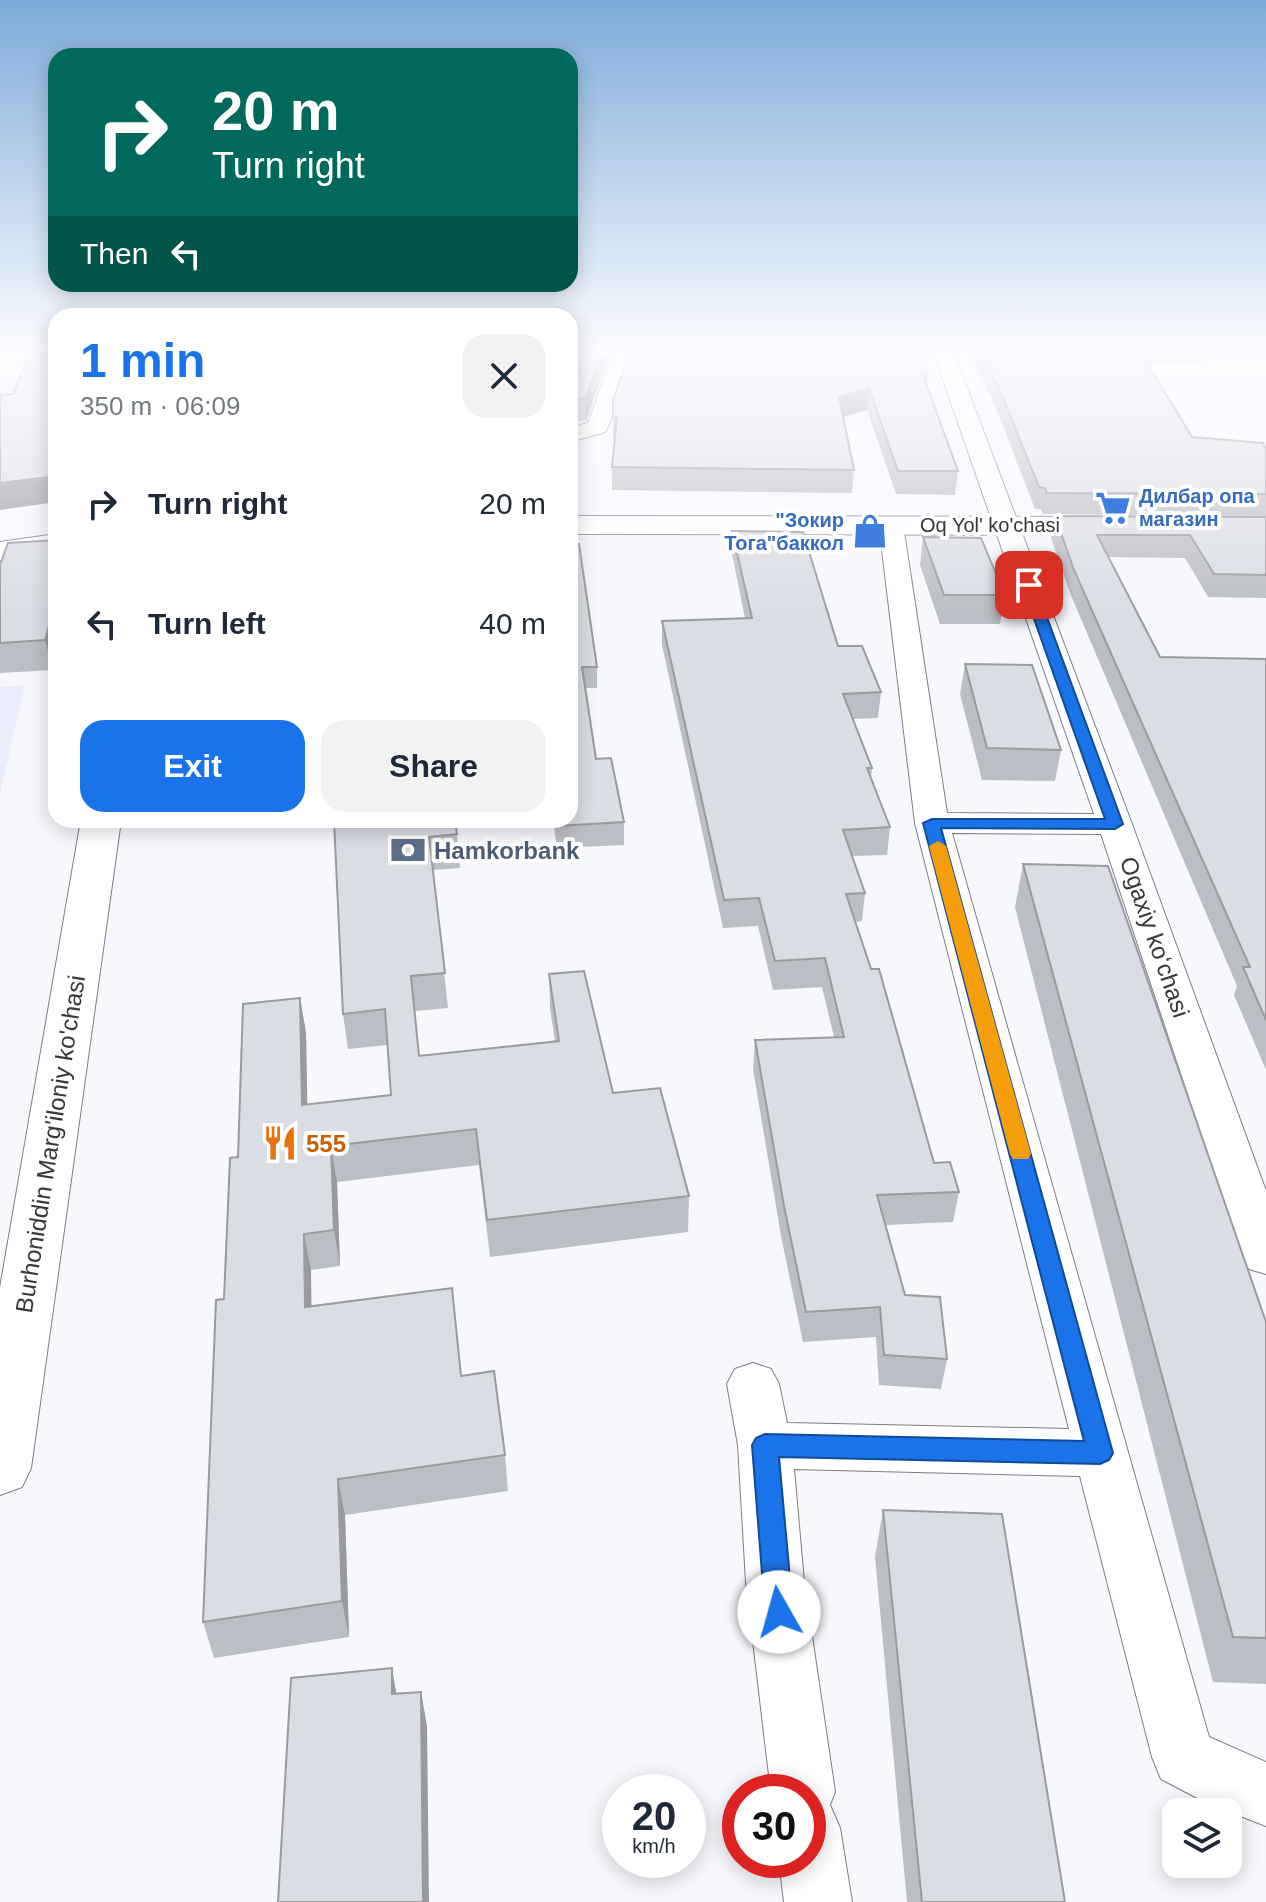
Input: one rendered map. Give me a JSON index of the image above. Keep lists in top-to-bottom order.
{
  "streets": {
    "street": ["Oq Yol' ko'chasi", "Ogaxiy koʻchasi", "Burhoniddin Marg'iloniy ko'chasi"]
  },
  "crossings": [
    ["Oq Yol' ko'chasi", "Ogaxiy koʻchasi"]
  ],
  "places": {
    "supermarket": ["Дилбар опа магазин"],
    "shop": ["\"Зокир Тога\"баккол"],
    "bank": ["Hamkorbank"],
    "restaurant": ["555"]
  },
  "page": {
    "turn": ["20 m", "Turn right"],
    "then": "Then",
    "heading": ["1 min", "350 m · 06:09"],
    "list": [
      {
        "name": "Turn right",
        "value": "20 m"
      },
      {
        "name": "Turn left",
        "value": "40 m"
      }
    ],
    "buttons": ["Exit", "Share"],
    "speed": "20 km/h",
    "limit": "30"
  }
}
